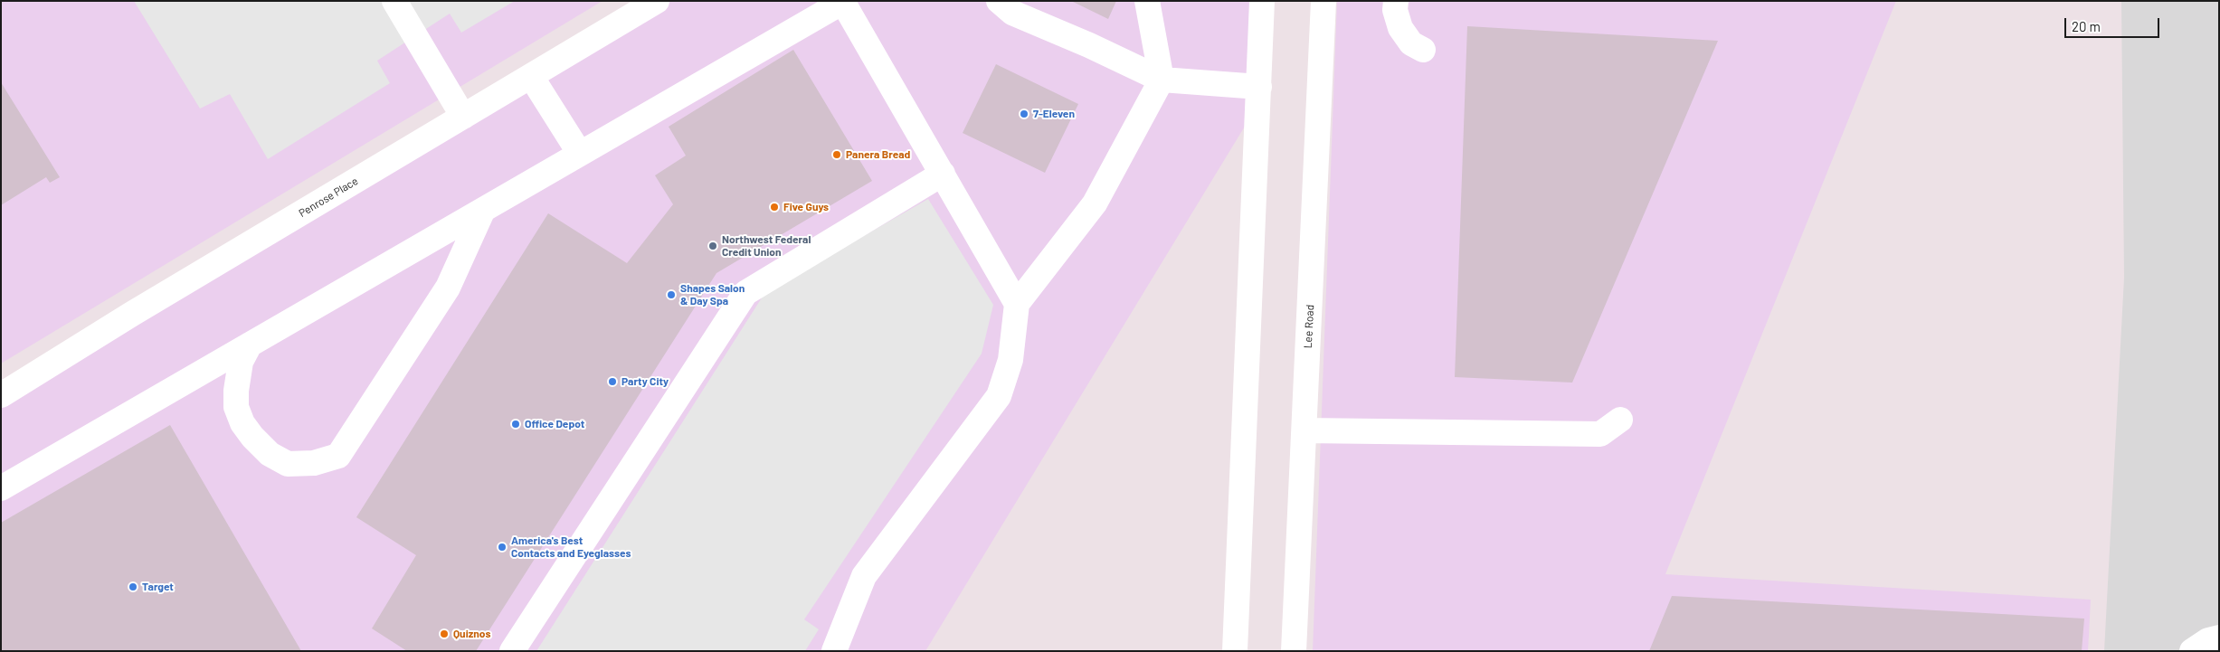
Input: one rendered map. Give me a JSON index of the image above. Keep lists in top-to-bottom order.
{
  "streets": {
    "street": ["Penrose Place", "Lee Road"]
  },
  "places": [
    "7-Eleven",
    "Panera Bread",
    "Five Guys",
    "Northwest Federal Credit Union",
    "Shapes Salon & Day Spa",
    "Party City",
    "Office Depot",
    "America's Best Contacts and Eyeglasses",
    "Target",
    "Quiznos"
  ],
  "scale_bar": "20 m"
}
